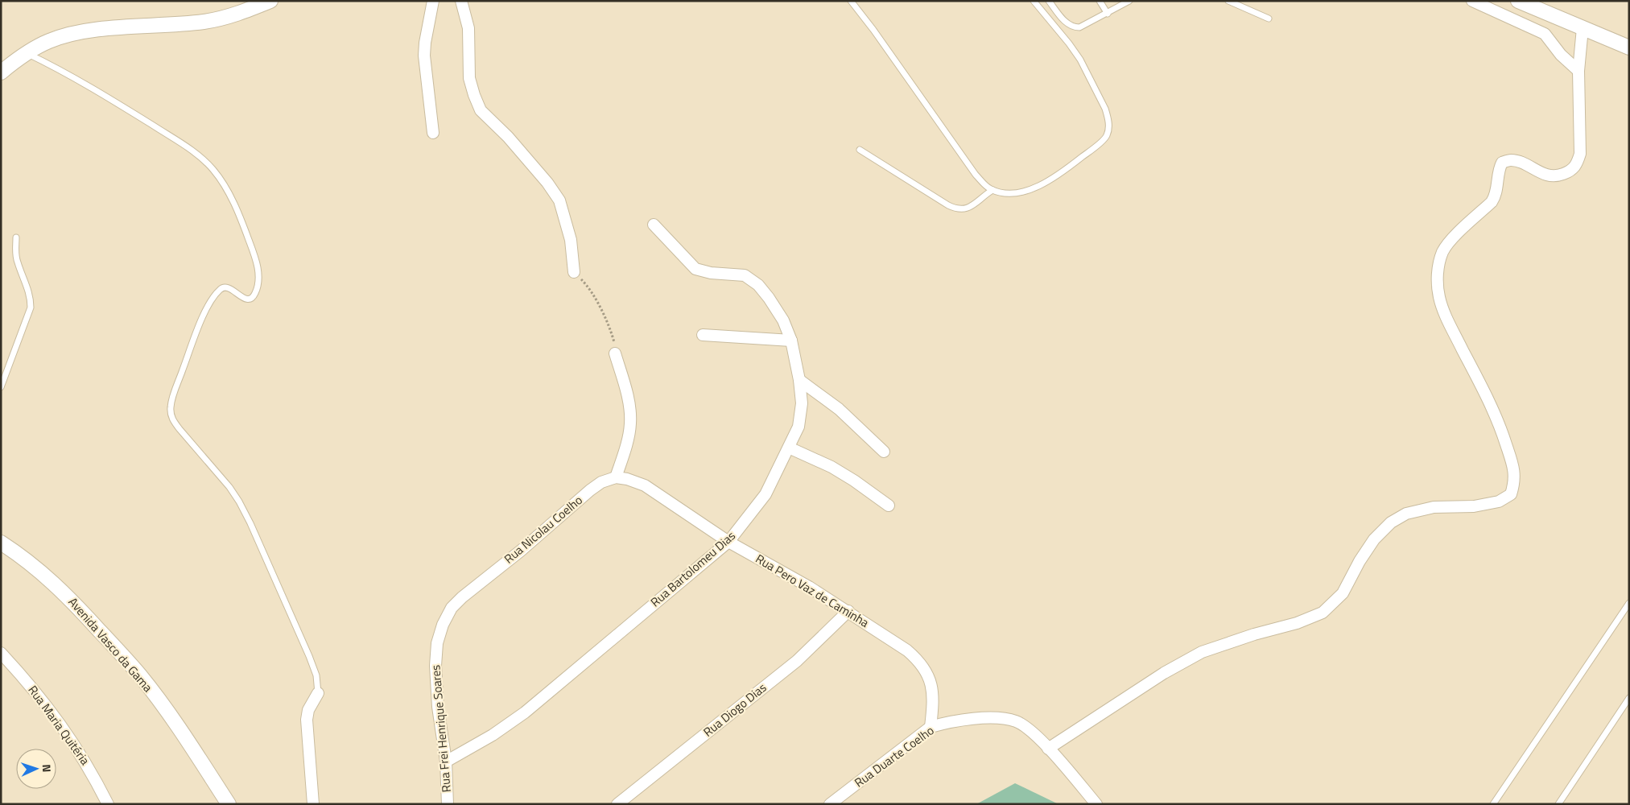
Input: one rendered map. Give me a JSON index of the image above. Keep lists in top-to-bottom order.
{
  "streets": {
    "street": [
      "Rua Nicolau Coelho",
      "Rua Bartolomeu Dias",
      "Rua Pero Vaz de Caminha",
      "Avenida Vasco da Gama",
      "Rua Diogo Dias",
      "Rua Maria Quitéria",
      "Rua Frei Henrique Soares",
      "Rua Duarte Coelho"
    ]
  },
  "crossings": [
    ["Rua Nicolau Coelho", "Rua Pero Vaz de Caminha"],
    ["Rua Nicolau Coelho", "Rua Frei Henrique Soares"],
    ["Rua Bartolomeu Dias", "Rua Pero Vaz de Caminha"],
    ["Rua Bartolomeu Dias", "Rua Frei Henrique Soares"],
    ["Rua Pero Vaz de Caminha", "Rua Diogo Dias"],
    ["Rua Pero Vaz de Caminha", "Rua Duarte Coelho"]
  ],
  "north": "right"
}
